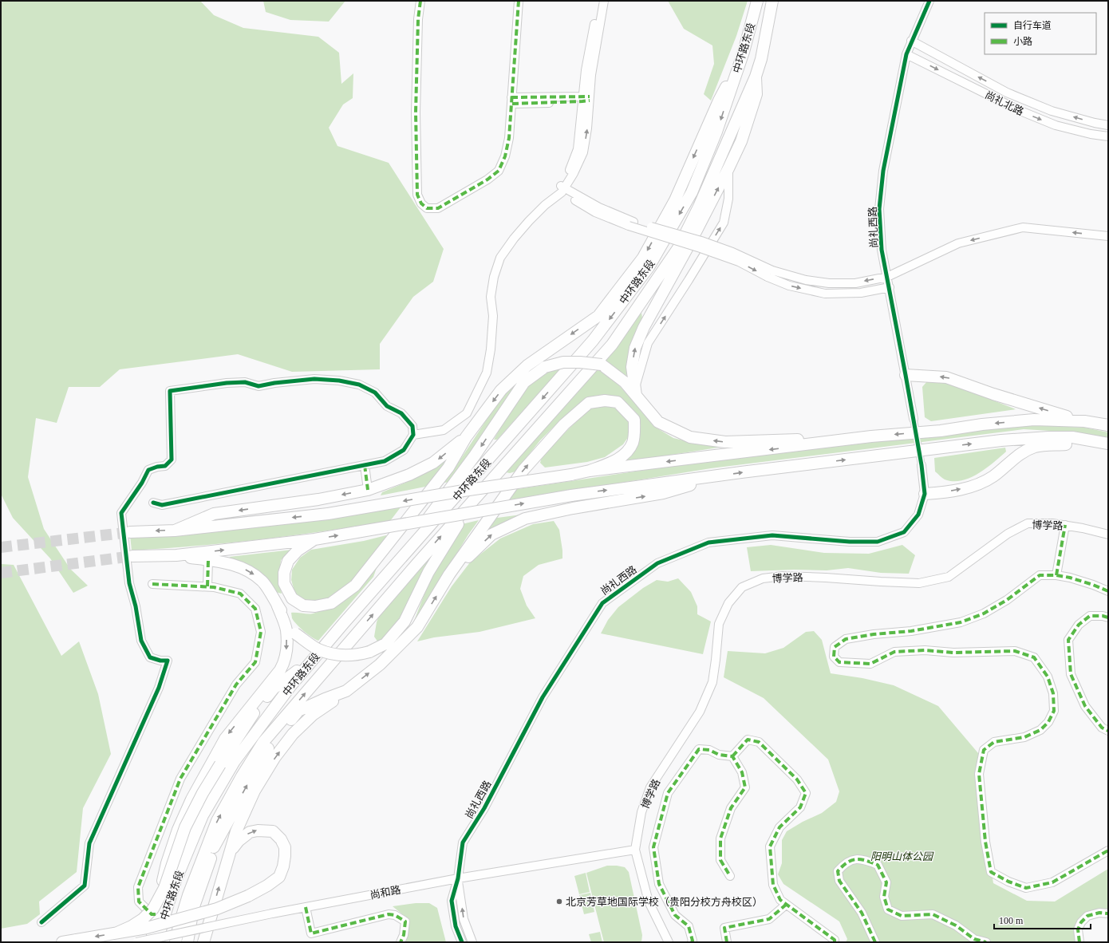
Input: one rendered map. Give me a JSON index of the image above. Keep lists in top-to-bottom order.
{
  "streets": {
    "highway": ["中环路东段"],
    "street": [
      "尚礼北路",
      "尚礼西路",
      "博学路",
      "尚和路"
    ]
  },
  "crossings": [
    ["尚礼北路", "尚礼西路"],
    ["尚礼西路", "尚和路"],
    ["博学路", "尚和路"]
  ],
  "parks": ["阳明山体公园"],
  "places": ["北京芳草地国际学校（贵阳分校方舟校区）"],
  "legend": ["自行车道", "小路"],
  "scale_bar": "100 m"
}
